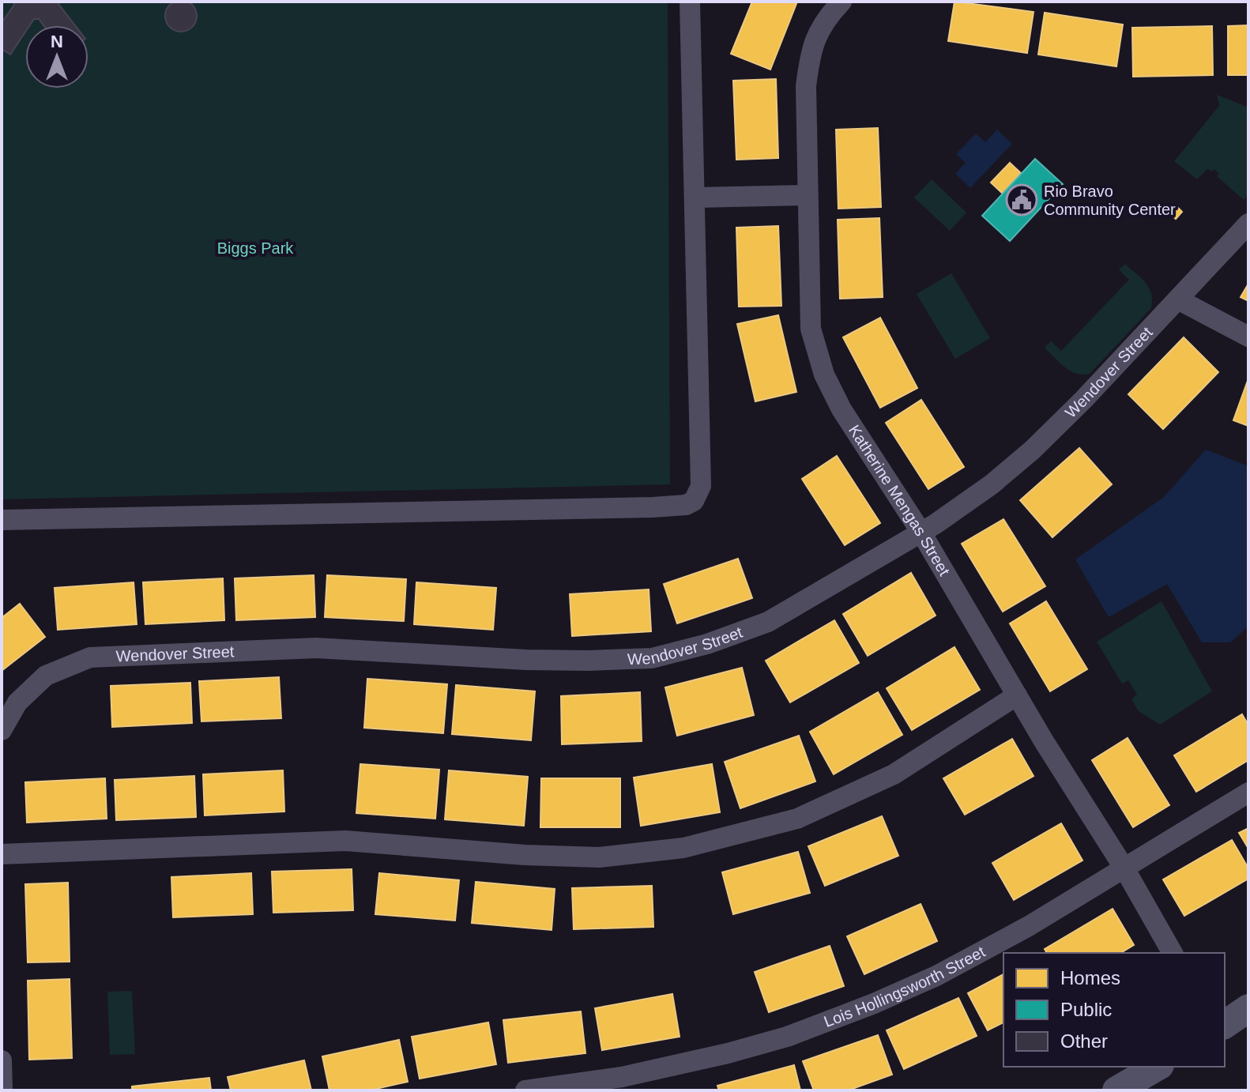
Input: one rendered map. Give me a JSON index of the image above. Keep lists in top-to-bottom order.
{
  "streets": {
    "street": ["Wendover Street", "Katherine Mengas Street", "Lois Hollingsworth Street"]
  },
  "crossings": [
    ["Wendover Street", "Katherine Mengas Street"],
    ["Katherine Mengas Street", "Lois Hollingsworth Street"]
  ],
  "parks": ["Biggs Park"],
  "places": {
    "public building": ["Rio Bravo Community Center"]
  },
  "legend": ["Homes", "Public", "Other"],
  "north": "top"
}
